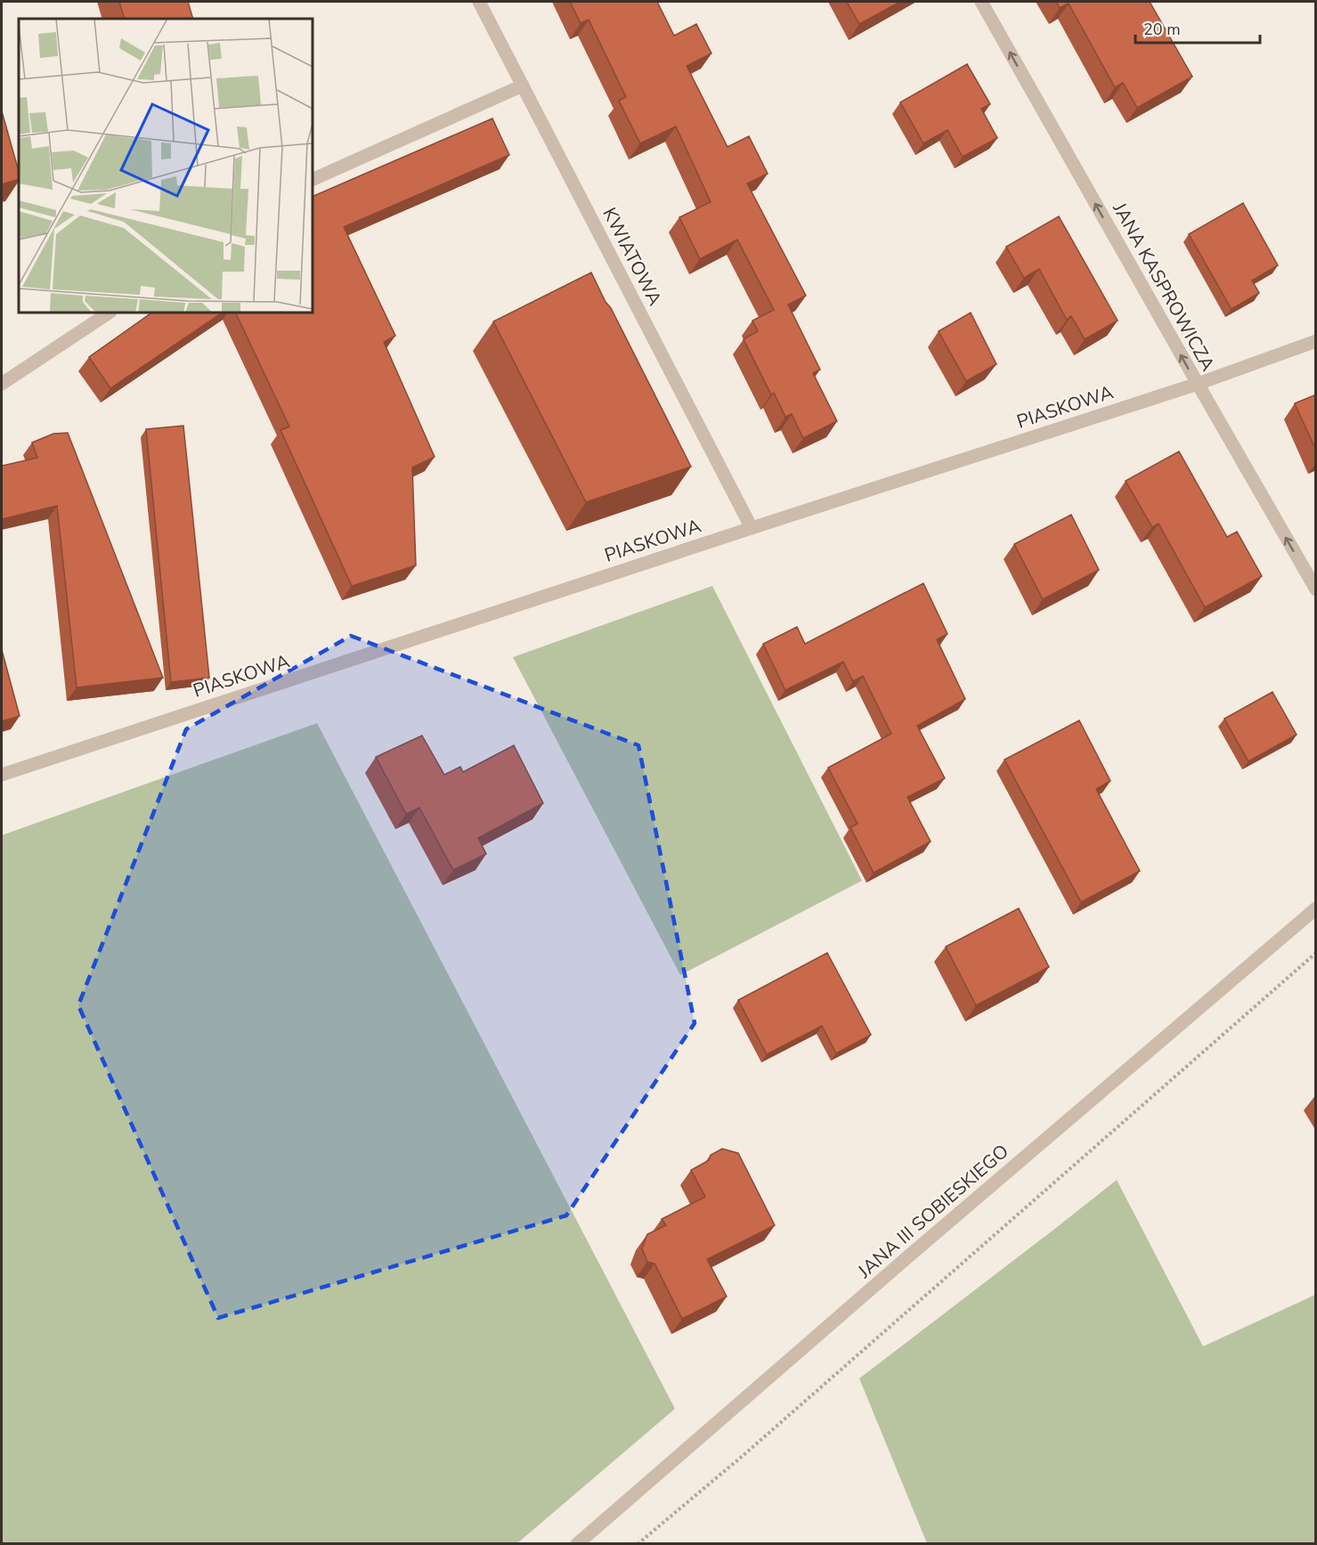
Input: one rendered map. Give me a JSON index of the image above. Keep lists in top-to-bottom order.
{
  "streets": {
    "street": [
      "KWIATOWA",
      "JANA KASPROWICZA",
      "PIASKOWA",
      "JANA III SOBIESKIEGO"
    ]
  },
  "crossings": [
    ["KWIATOWA", "PIASKOWA"],
    ["JANA KASPROWICZA", "PIASKOWA"]
  ],
  "one_way": ["JANA KASPROWICZA"],
  "scale_bar": "20 m"
}
